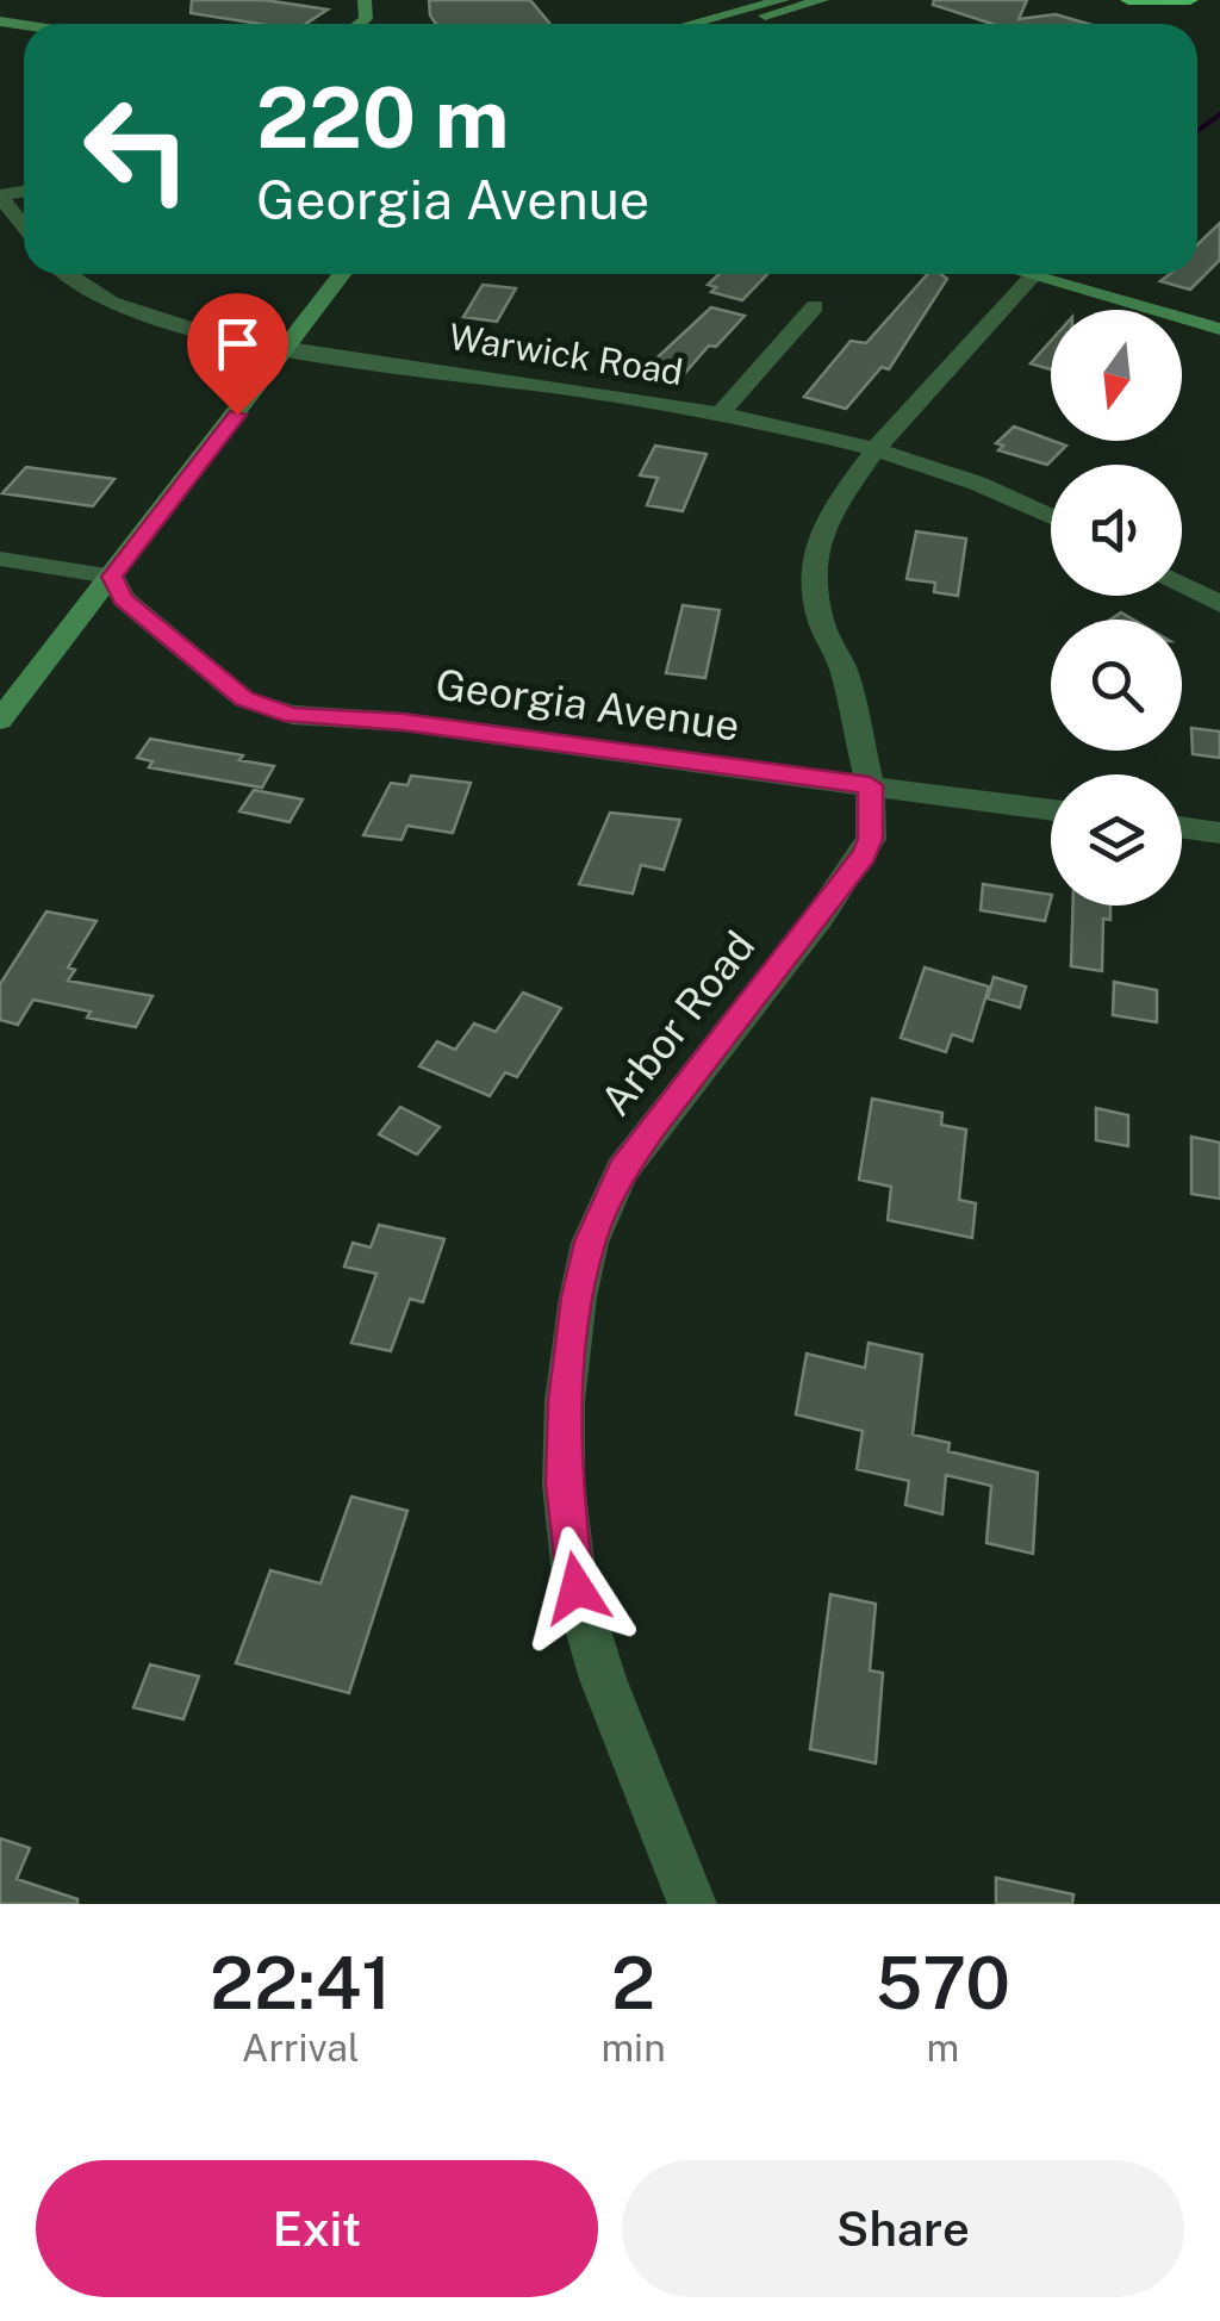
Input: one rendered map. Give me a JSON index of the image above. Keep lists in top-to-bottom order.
{
  "streets": {
    "street": ["Warwick Road", "Georgia Avenue", "Arbor Road"]
  },
  "crossings": [
    ["Warwick Road", "Arbor Road"],
    ["Georgia Avenue", "Arbor Road"]
  ],
  "north": "bottom",
  "page": {
    "turn": ["220 m", "Georgia Avenue"],
    "eta": [
      "22:41",
      "Arrival",
      "2",
      "min",
      "570",
      "m"
    ],
    "buttons": ["Exit", "Share"]
  }
}
